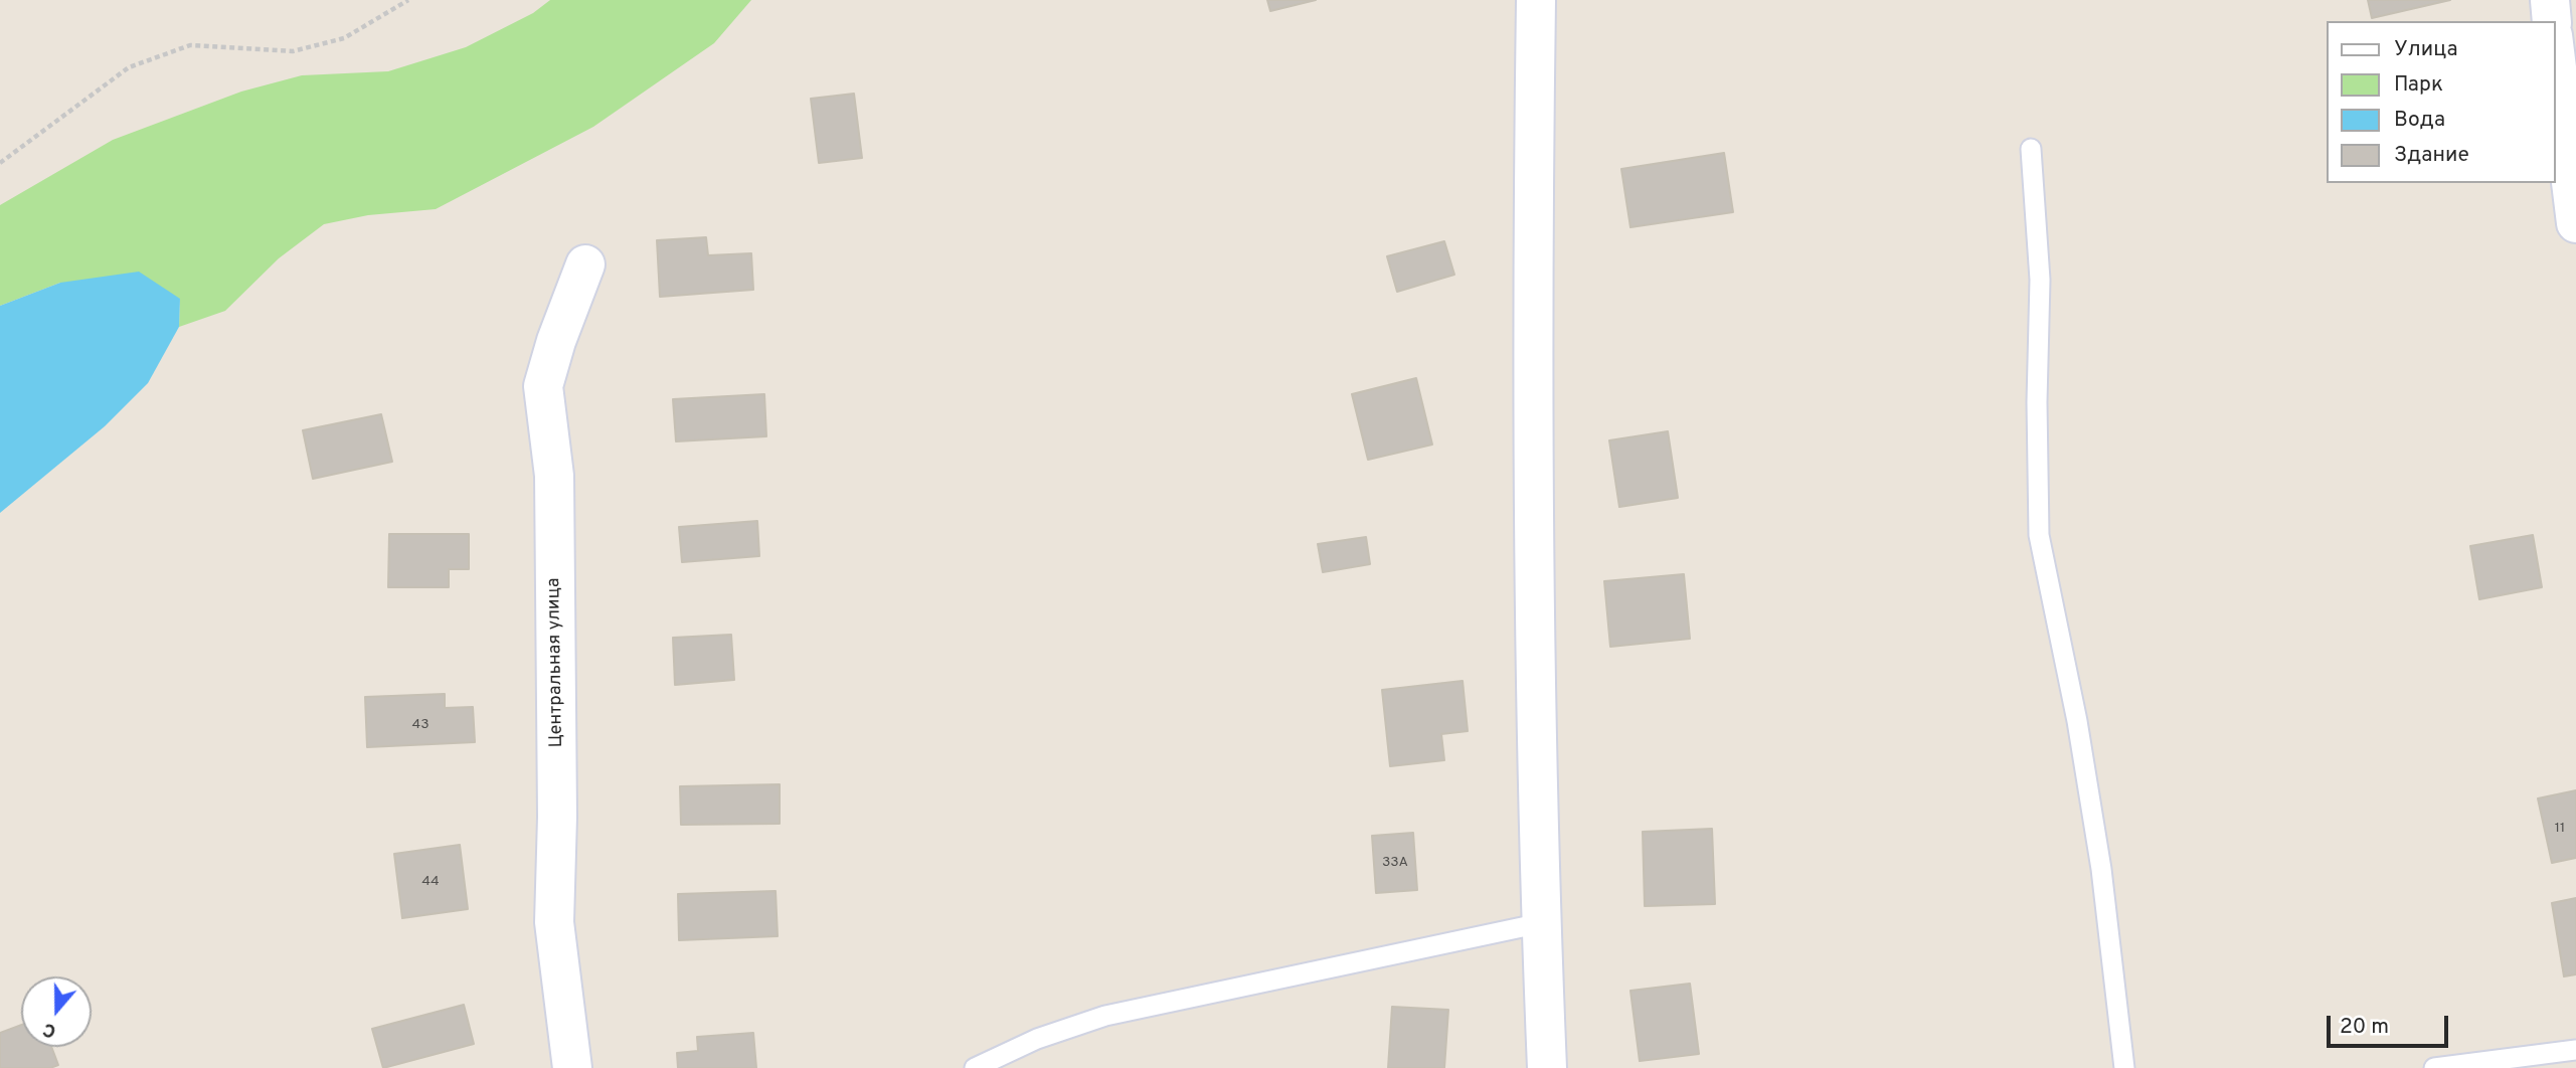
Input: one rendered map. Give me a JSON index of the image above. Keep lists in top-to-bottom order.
{
  "streets": {
    "street": ["Центральная улица"]
  },
  "house_numbers": [
    "43",
    "11",
    "33А",
    "44"
  ],
  "legend": [
    "Улица",
    "Парк",
    "Вода",
    "Здание"
  ],
  "scale_bar": "20 m",
  "north": "bottom"
}
